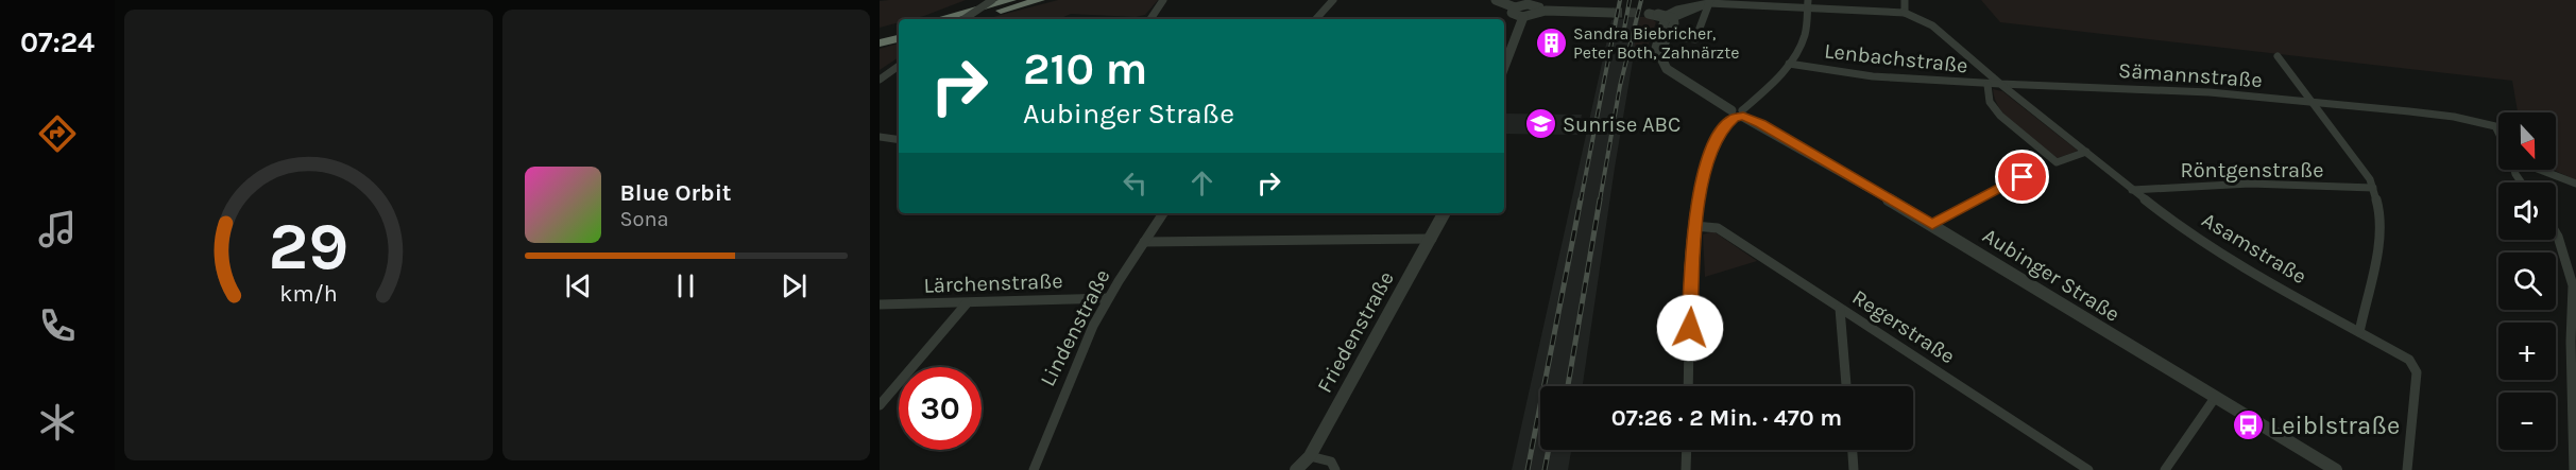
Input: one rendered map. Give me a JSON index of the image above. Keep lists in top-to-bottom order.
{
  "streets": {
    "street": [
      "Lenbachstraße",
      "Sämannstraße",
      "Röntgenstraße",
      "Asamstraße",
      "Aubinger Straße",
      "Lärchenstraße",
      "Regerstraße",
      "Lindenstraße",
      "Friedenstraße"
    ]
  },
  "crossings": [
    ["Lenbachstraße", "Sämannstraße"],
    ["Lenbachstraße", "Asamstraße"],
    ["Sämannstraße", "Asamstraße"],
    ["Röntgenstraße", "Asamstraße"],
    ["Lärchenstraße", "Lindenstraße"]
  ],
  "places": {
    "building": ["Sandra Biebricher, Peter Both, Zahnärzte"],
    "school or university": ["Sunrise ABC"],
    "bus stop": ["Leiblstraße"]
  },
  "north": "bottom",
  "page": {
    "tabs": "07:24",
    "turn": ["210 m", "Aubinger Straße"],
    "map_buttons": ["+", "−"],
    "song": ["Blue Orbit", "Sona"],
    "limit": "30",
    "trip": "07:26 · 2 Min. · 470 m",
    "gauge": ["29", "km/h"]
  }
}
